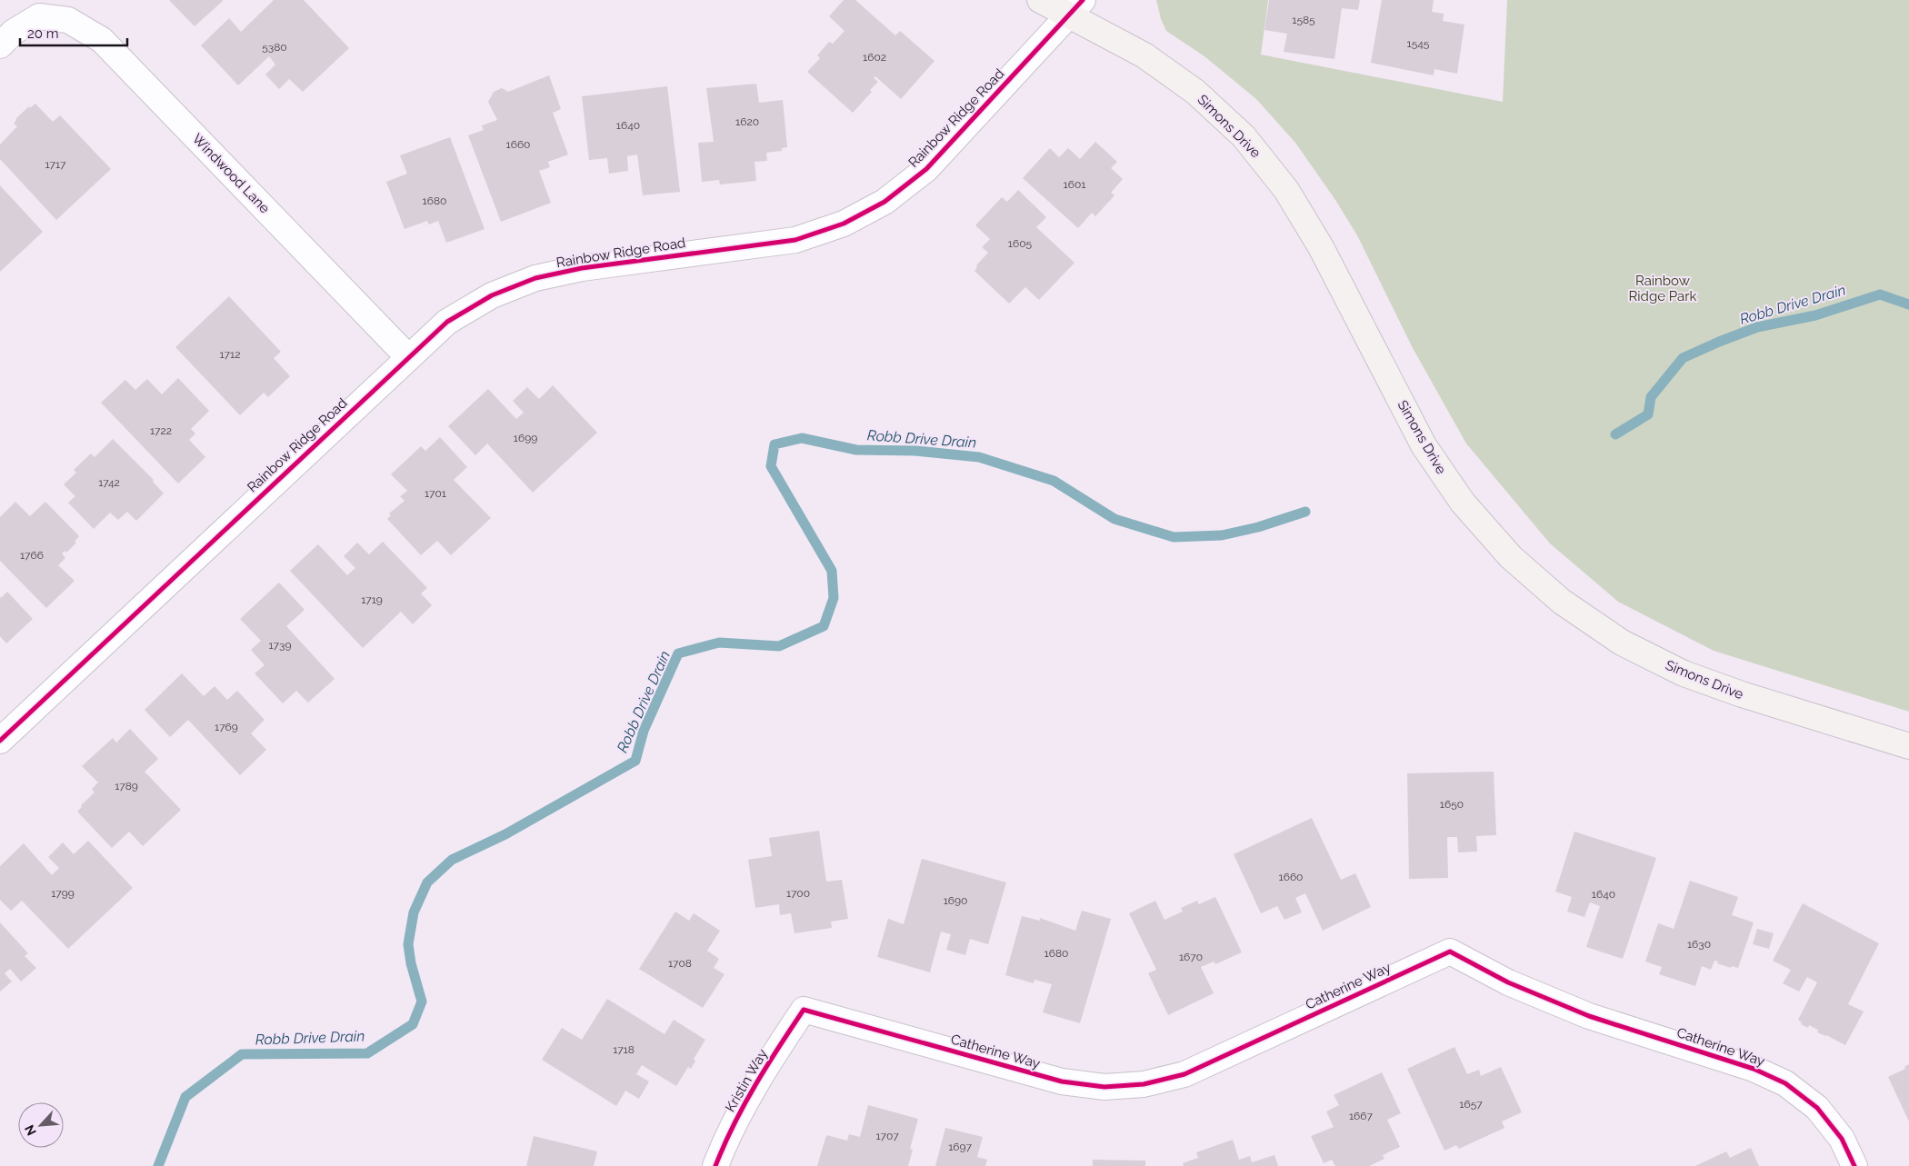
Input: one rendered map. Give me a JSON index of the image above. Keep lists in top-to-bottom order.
{
  "streets": {
    "street": [
      "Rainbow Ridge Road",
      "Simons Drive",
      "Windwood Lane",
      "Catherine Way",
      "Kristin Way"
    ]
  },
  "crossings": [
    ["Rainbow Ridge Road", "Simons Drive"],
    ["Rainbow Ridge Road", "Windwood Lane"],
    ["Catherine Way", "Kristin Way"]
  ],
  "water": ["Robb Drive Drain"],
  "parks": ["Rainbow Ridge Park"],
  "house_numbers": [
    "1585",
    "1545",
    "5380",
    "1602",
    "1620",
    "1640",
    "1660",
    "1717",
    "1601",
    "1680",
    "1605",
    "1712",
    "1722",
    "1699",
    "1742",
    "1701",
    "1766",
    "1719",
    "1739",
    "1769",
    "1789",
    "1650",
    "1660",
    "1799",
    "1700",
    "1640",
    "1690",
    "1630",
    "1680",
    "1670",
    "1708",
    "1718",
    "1657",
    "1667",
    "1707",
    "1697"
  ],
  "scale_bar": "20 m",
  "north": "bottom left"
}
